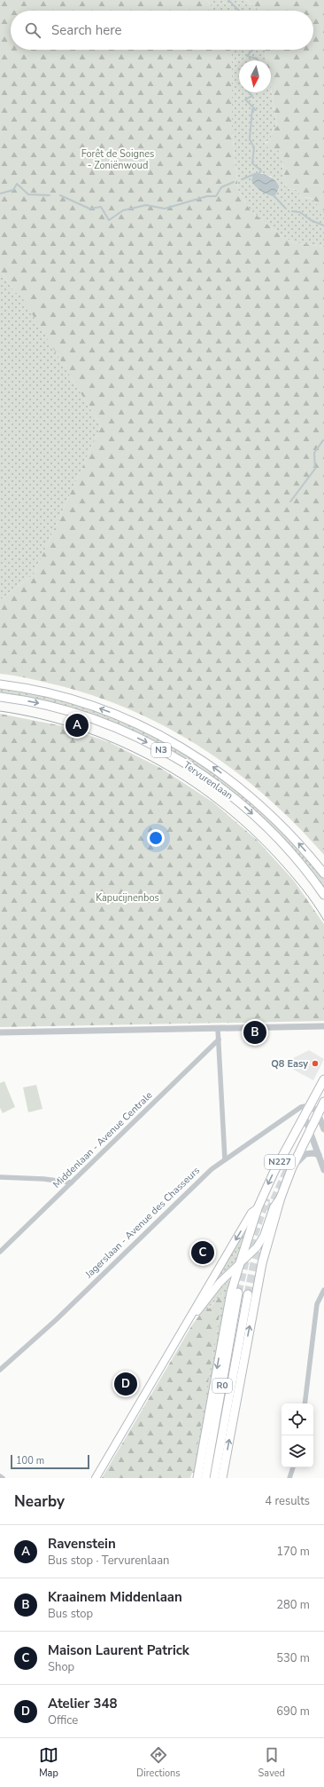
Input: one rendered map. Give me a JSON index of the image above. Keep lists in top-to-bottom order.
{
  "streets": {
    "main road": [
      "N3",
      "Tervurenlaan",
      "N227",
      "R0"
    ],
    "street": ["Middenlaan - Avenue Centrale", "Jagerslaan - Avenue des Chasseurs"]
  },
  "crossings": [
    ["N227", "Jagerslaan - Avenue des Chasseurs"]
  ],
  "parks": ["Forêt de Soignes - Zoniënwoud", "Kapucijnenbos"],
  "places": ["Q8 Easy"],
  "scale_bar": "100 m",
  "north": "bottom",
  "page": {
    "search": "Search here",
    "pins": [
      "A",
      "B",
      "C",
      "D"
    ],
    "scale": "100 m",
    "heading": ["Nearby", "4 results"],
    "list": [
      {
        "mark": "A",
        "name": "Ravenstein",
        "note": "Bus stop · Tervurenlaan",
        "value": "170 m"
      },
      {
        "mark": "B",
        "name": "Kraainem Middenlaan",
        "note": "Bus stop",
        "value": "280 m"
      },
      {
        "mark": "C",
        "name": "Maison Laurent Patrick",
        "note": "Shop",
        "value": "530 m"
      },
      {
        "mark": "D",
        "name": "Atelier 348",
        "note": "Office",
        "value": "690 m"
      }
    ],
    "nav": ["Map", "Directions", "Saved"]
  }
}
